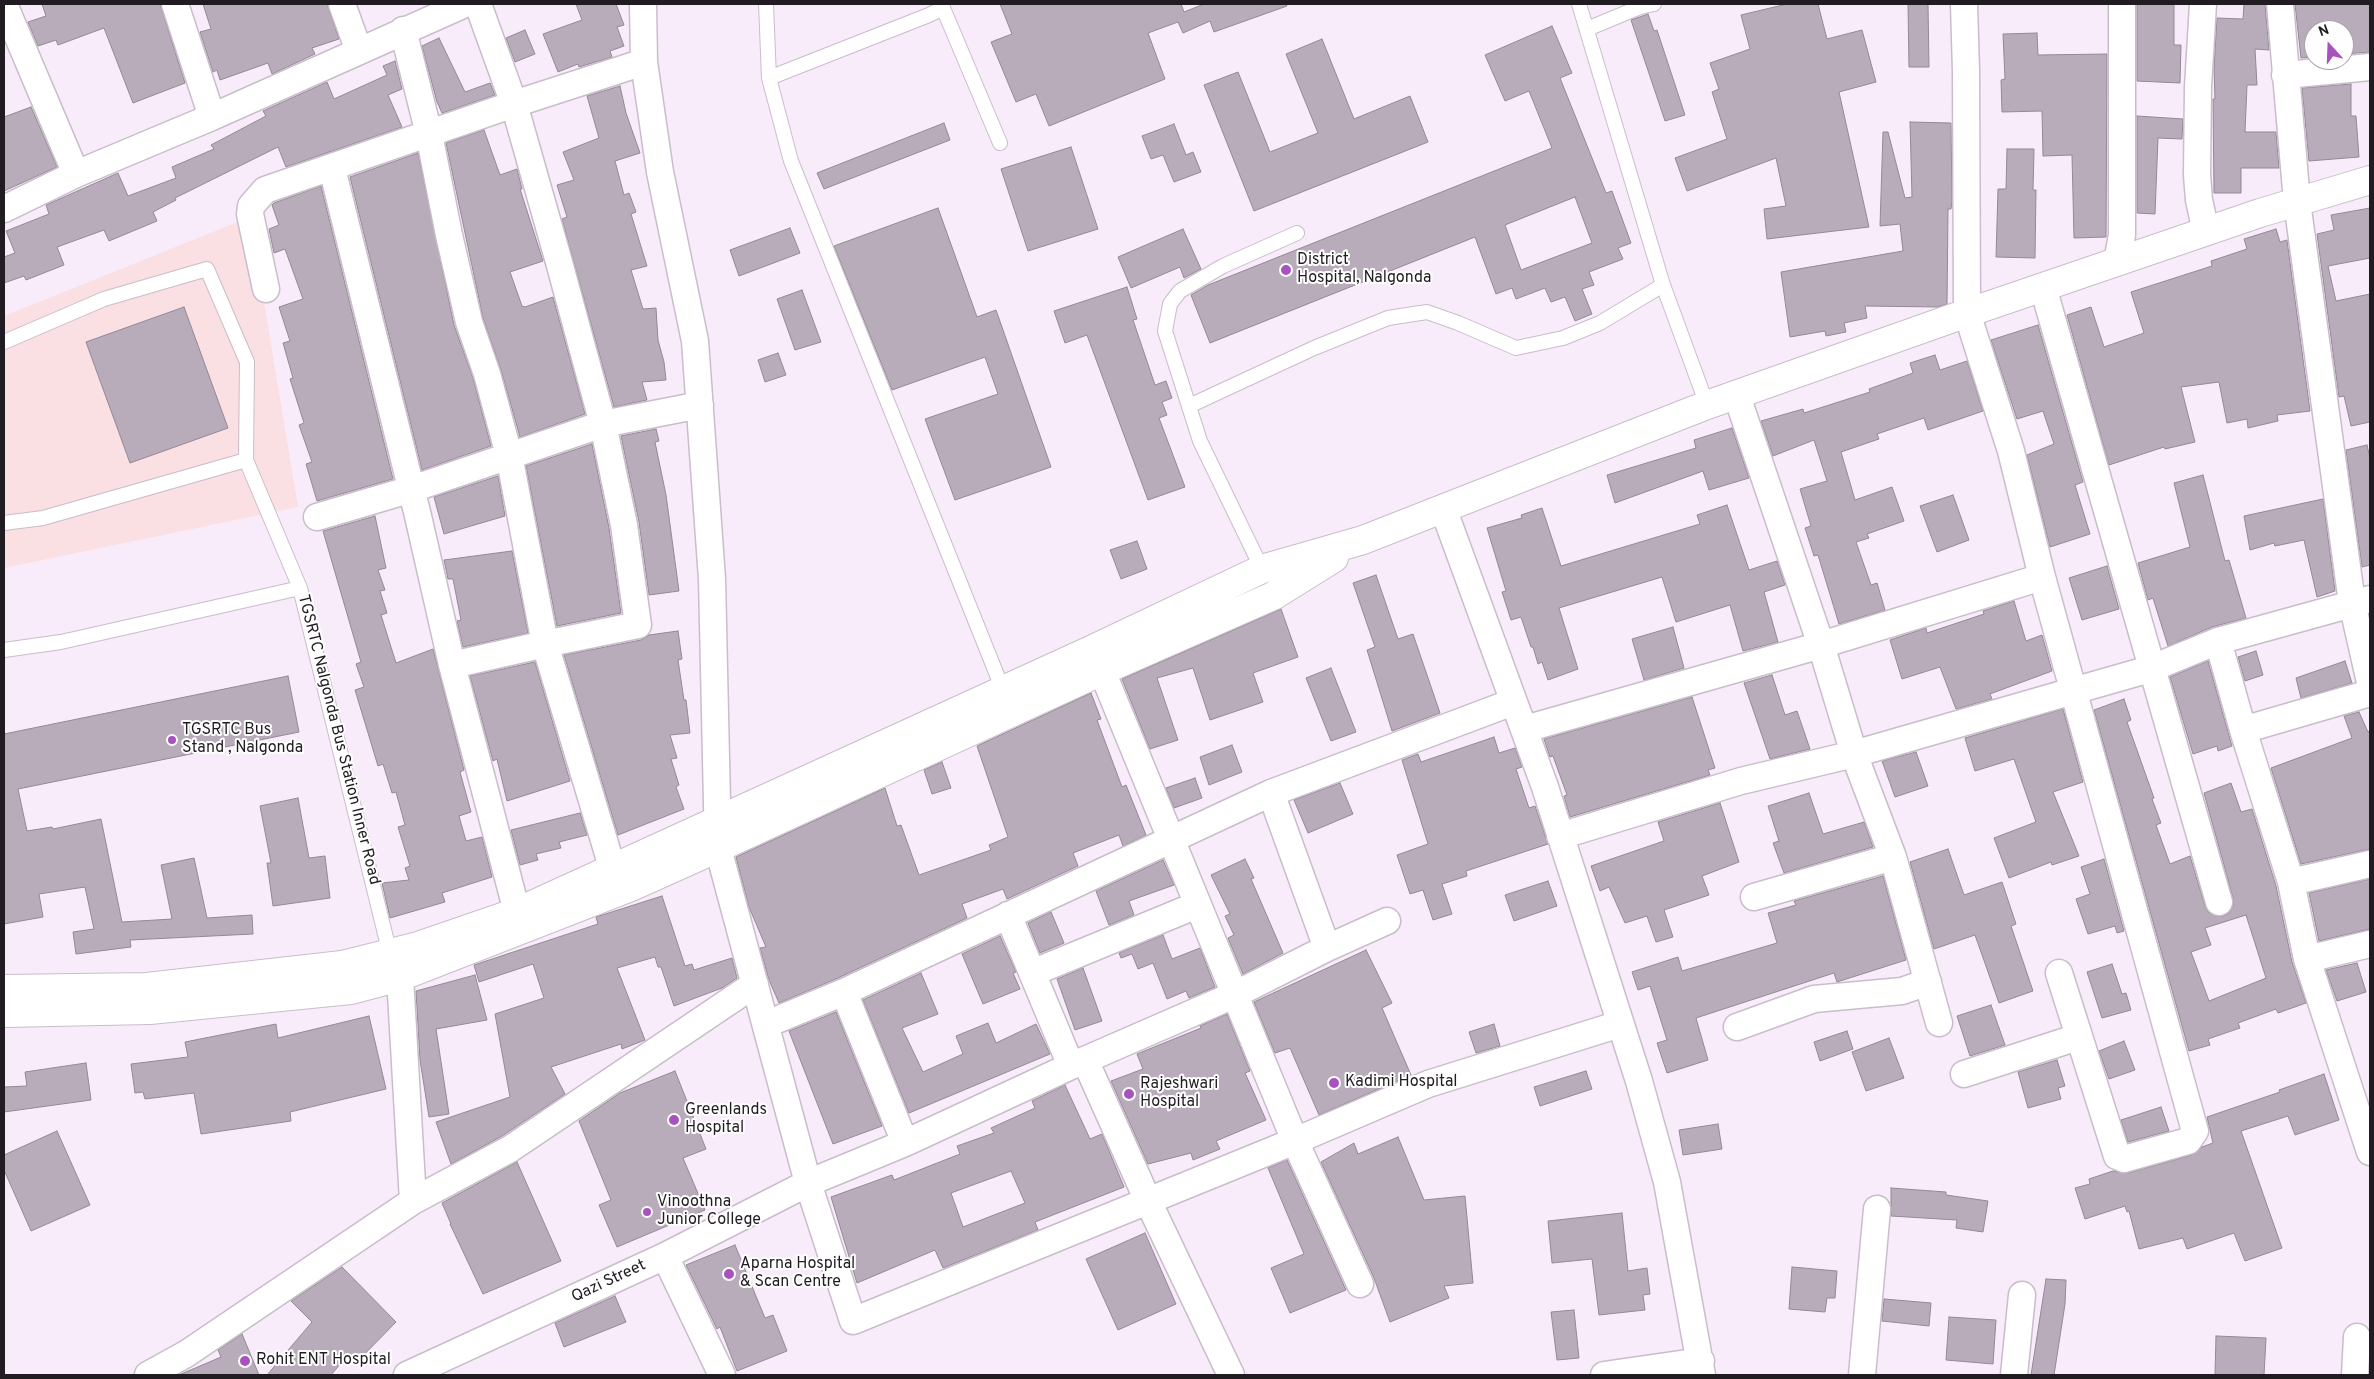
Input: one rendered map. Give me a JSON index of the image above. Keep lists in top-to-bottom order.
{
  "streets": {
    "street": ["Qazi Street"],
    "lane": ["TGSRTC Nalgonda Bus Station Inner Road"]
  },
  "places": [
    "District Hospital, Nalgonda",
    "TGSRTC Bus Stand , Nalgonda",
    "Kadimi Hospital",
    "Rajeshwari Hospital",
    "Greenlands Hospital",
    "Vinoothna Junior College",
    "Aparna Hospital & Scan Centre",
    "Rohit ENT Hospital"
  ],
  "north": "top"
}
